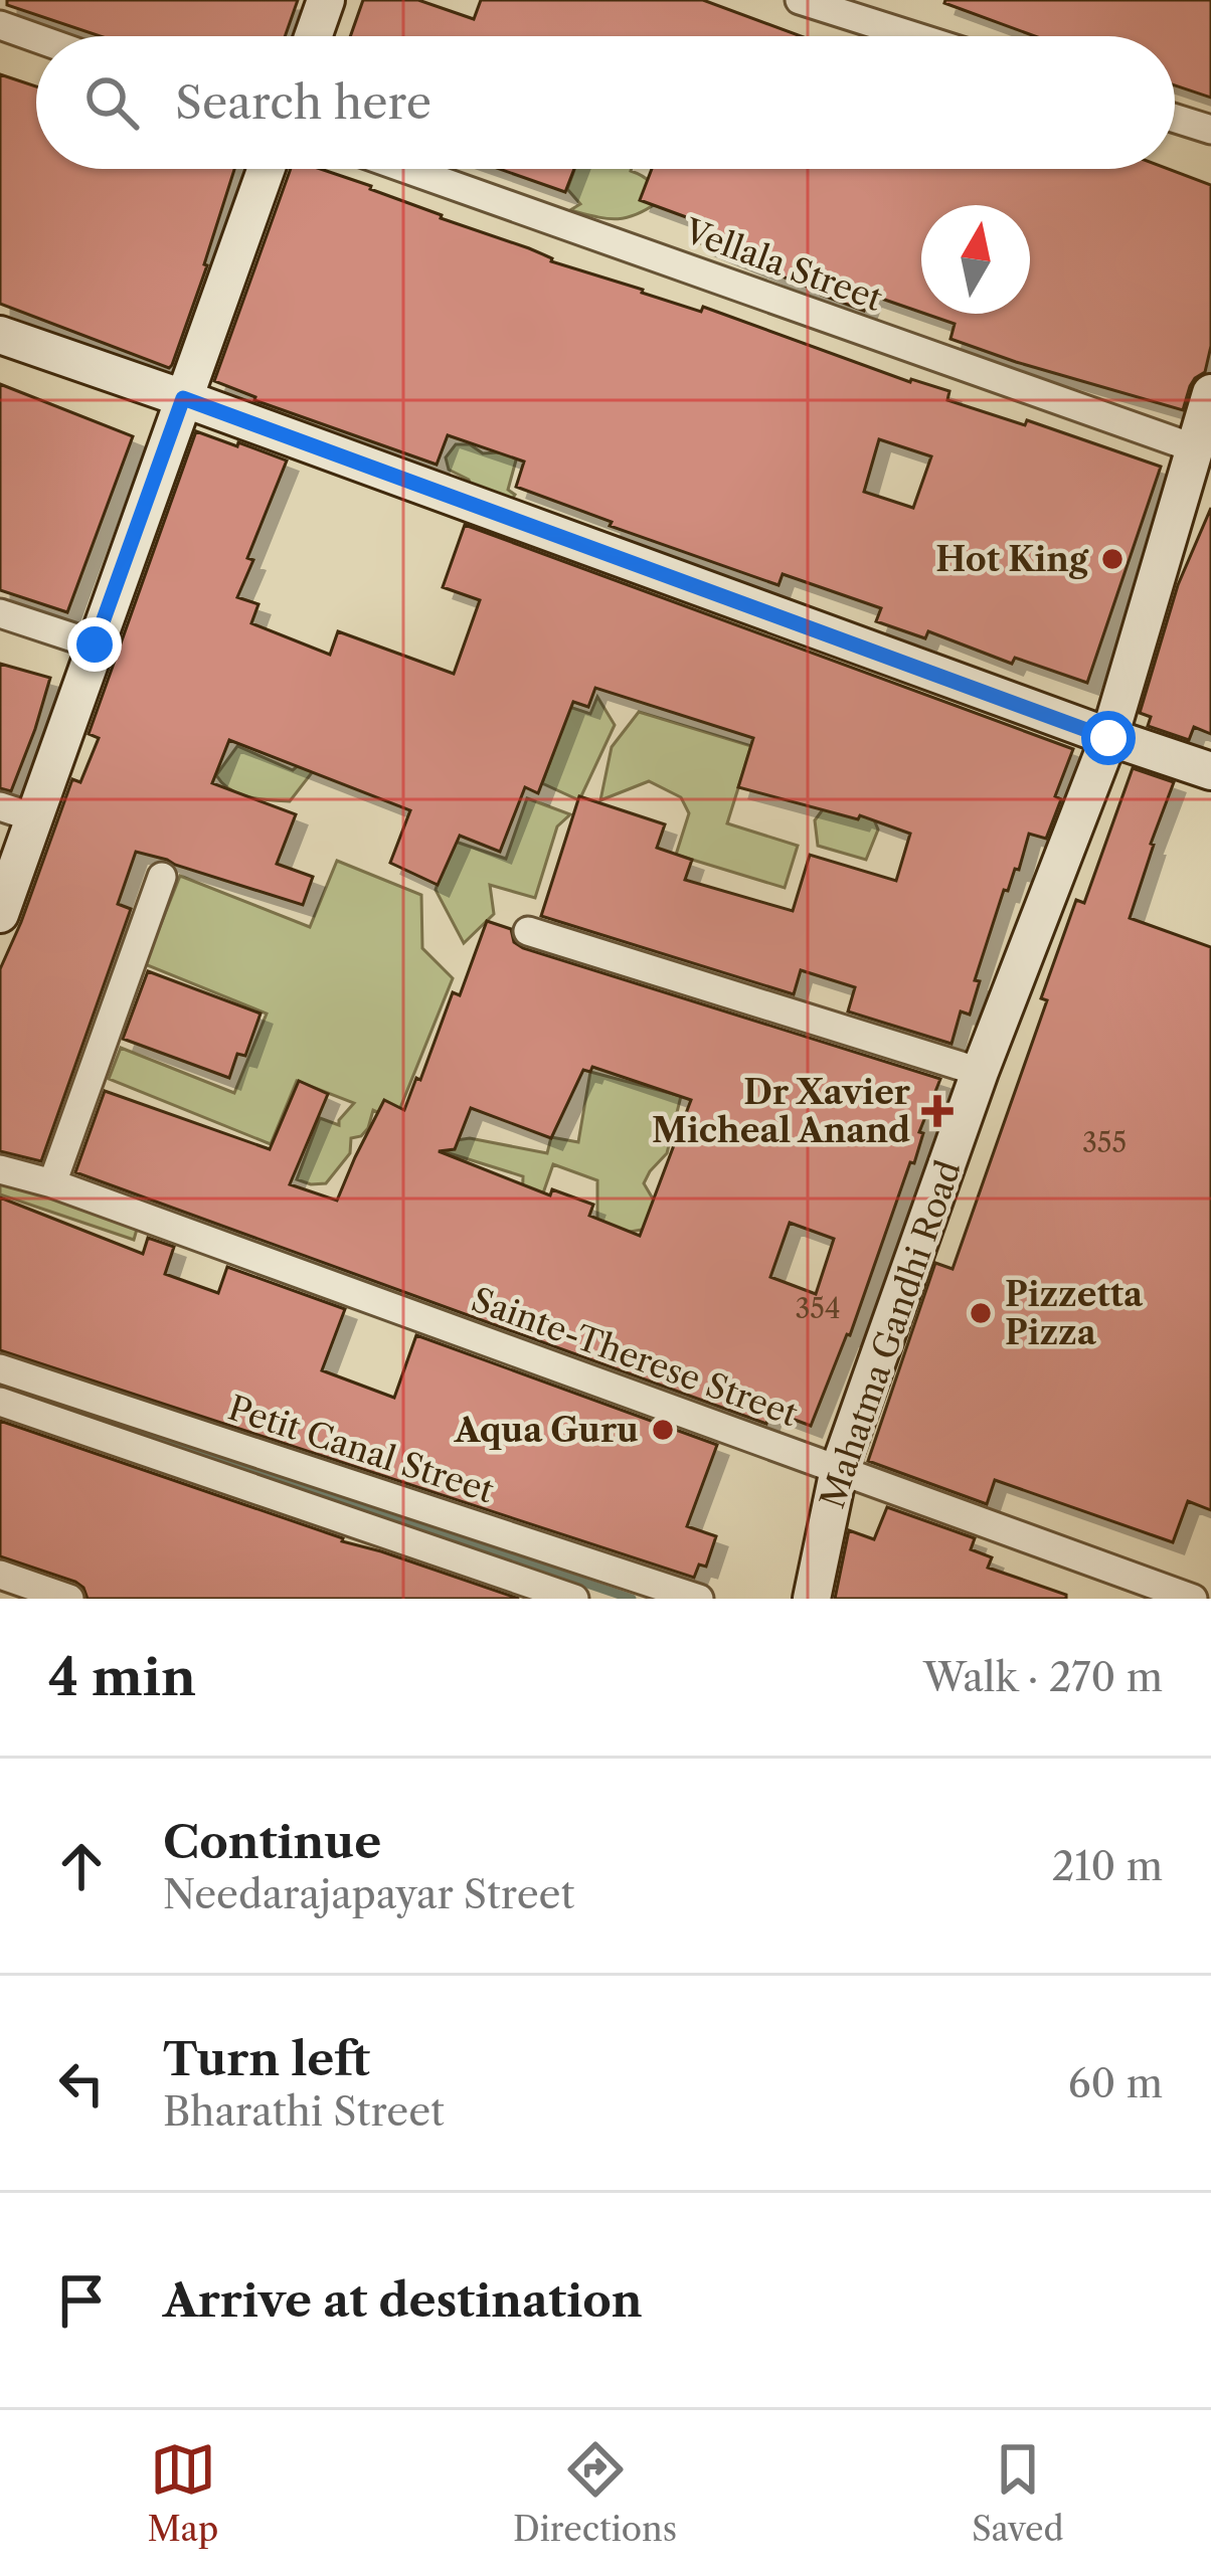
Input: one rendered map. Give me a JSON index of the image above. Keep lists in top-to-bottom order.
{
  "streets": {
    "street": [
      "Vellala Street",
      "Mahatma Gandhi Road",
      "Sainte-Therese Street",
      "Petit Canal Street"
    ]
  },
  "crossings": [
    ["Vellala Street", "Mahatma Gandhi Road"],
    ["Mahatma Gandhi Road", "Sainte-Therese Street"]
  ],
  "places": {
    "other": ["Hot King", "Pizzetta Pizza", "Aqua Guru"],
    "health": ["Dr Xavier Micheal Anand"]
  },
  "house_numbers": ["355", "354"],
  "north": "top",
  "page": {
    "search": "Search here",
    "heading": ["4 min", "Walk · 270 m"],
    "list": [
      ["Continue", "Needarajapayar Street", "210 m"],
      ["Turn left", "Bharathi Street", "60 m"],
      "Arrive at destination"
    ],
    "nav": ["Map", "Directions", "Saved"]
  }
}
